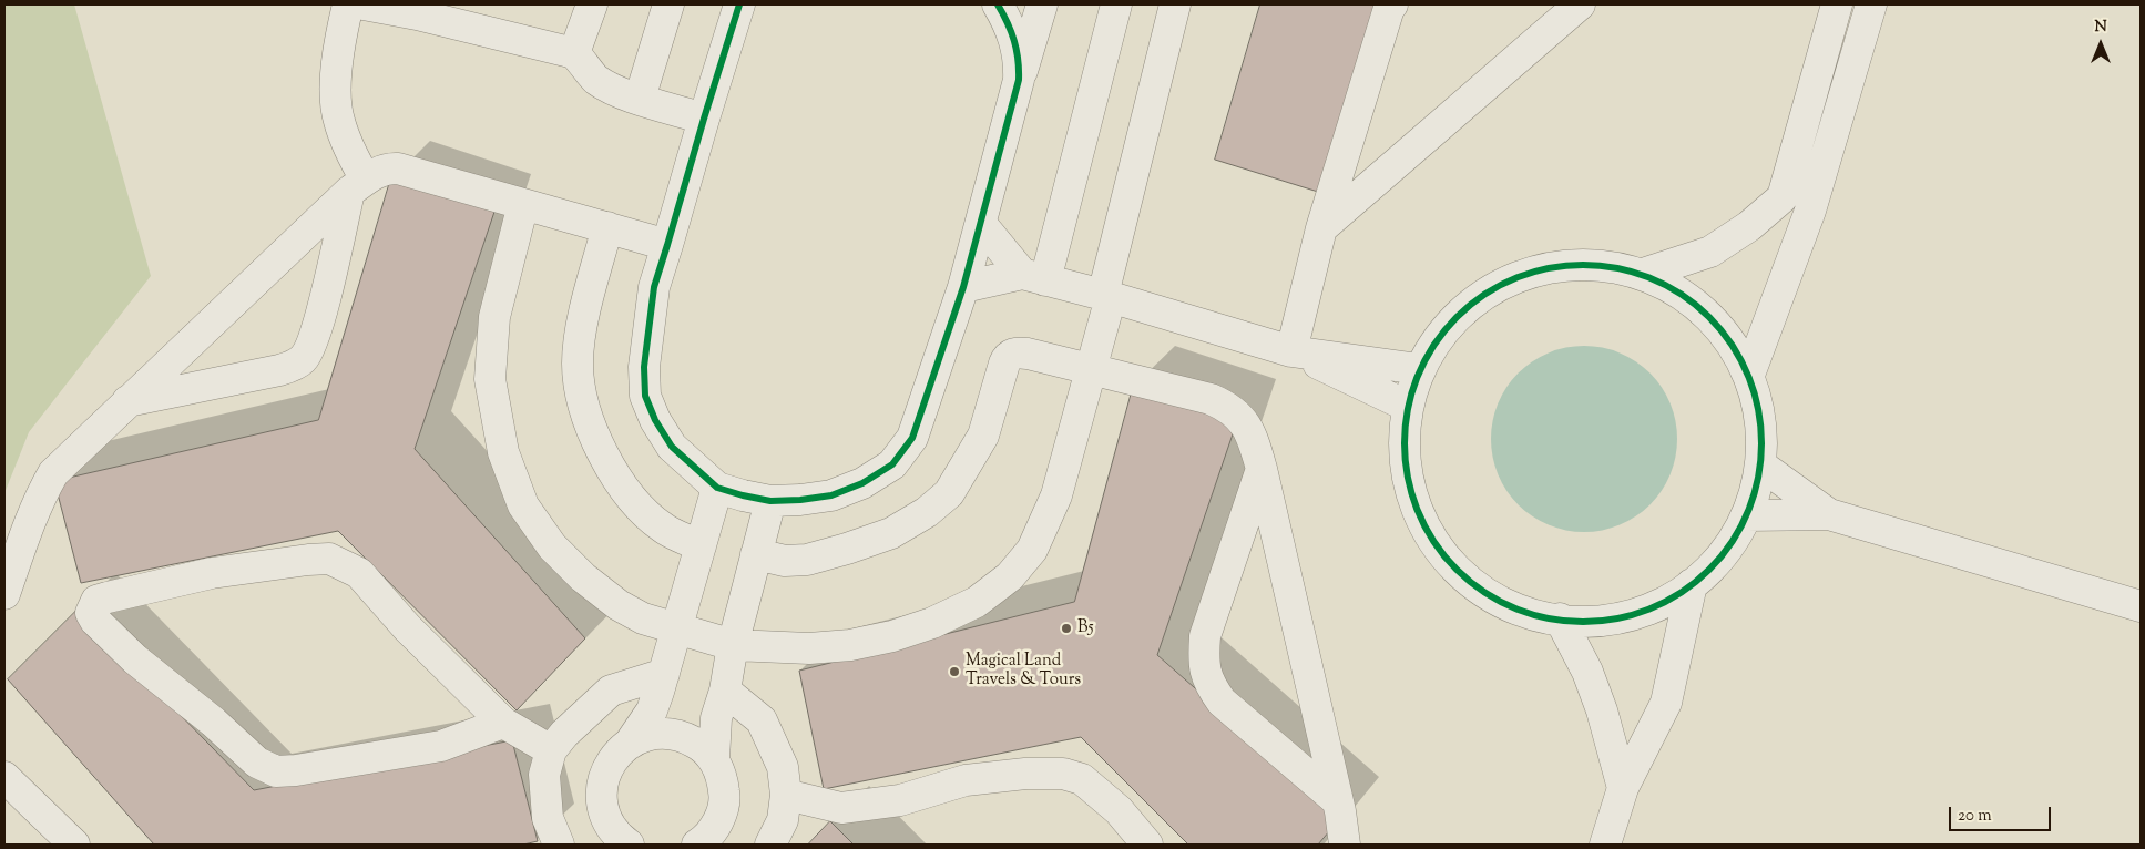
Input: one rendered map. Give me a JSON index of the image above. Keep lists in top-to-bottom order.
{
  "places": ["B5", "Magical Land Travels & Tours"],
  "scale_bar": "20 m",
  "north": "top"
}
